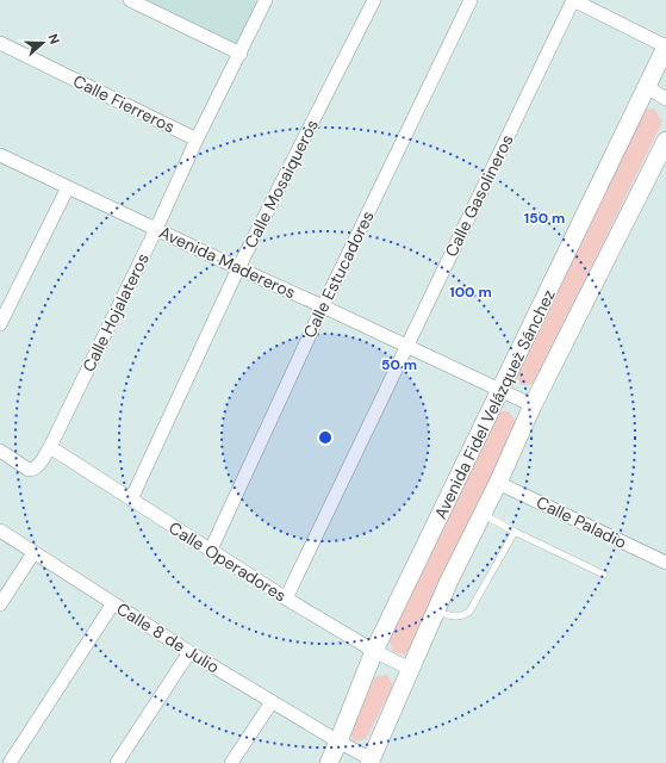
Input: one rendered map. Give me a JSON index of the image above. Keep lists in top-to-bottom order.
{
  "streets": {
    "main road": ["Avenida Fidel Velázquez Sánchez"],
    "street": [
      "Calle Fierreros",
      "Calle Mosaiqueros",
      "Calle Gasolineros",
      "Avenida Madereros",
      "Calle Estucadores",
      "Calle Hojalateros",
      "Calle Paladio",
      "Calle Operadores",
      "Calle 8 de Julio"
    ]
  },
  "crossings": [
    ["Calle Fierreros", "Calle Hojalateros"],
    ["Calle Mosaiqueros", "Avenida Madereros"],
    ["Calle Mosaiqueros", "Calle Operadores"],
    ["Calle Gasolineros", "Avenida Madereros"],
    ["Calle Gasolineros", "Calle Operadores"],
    ["Avenida Madereros", "Calle Estucadores"],
    ["Avenida Madereros", "Calle Hojalateros"],
    ["Avenida Madereros", "Avenida Fidel Velázquez Sánchez"],
    ["Calle Estucadores", "Calle Operadores"],
    ["Calle Hojalateros", "Calle Operadores"],
    ["Avenida Fidel Velázquez Sánchez", "Calle Paladio"],
    ["Avenida Fidel Velázquez Sánchez", "Calle Operadores"],
    ["Avenida Fidel Velázquez Sánchez", "Calle 8 de Julio"]
  ],
  "north": "right",
  "rings": ["150 m", "100 m", "50 m"]
}
